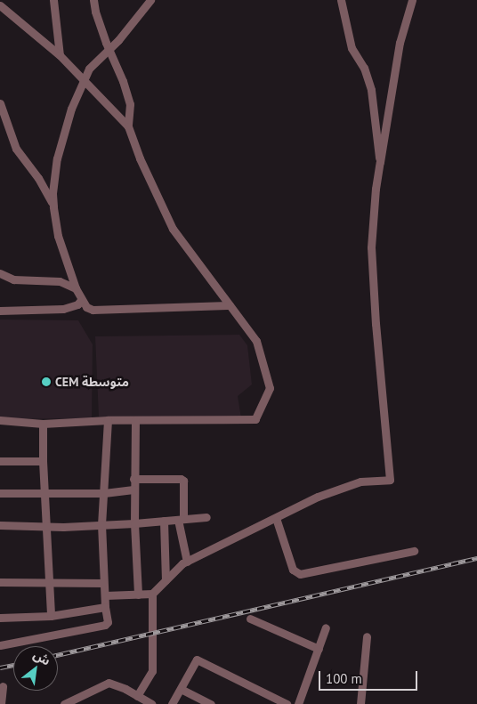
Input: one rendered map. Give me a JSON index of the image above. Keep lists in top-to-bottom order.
{
  "places": ["CEM متوسطة"],
  "scale_bar": "100 m",
  "north": "top right"
}
